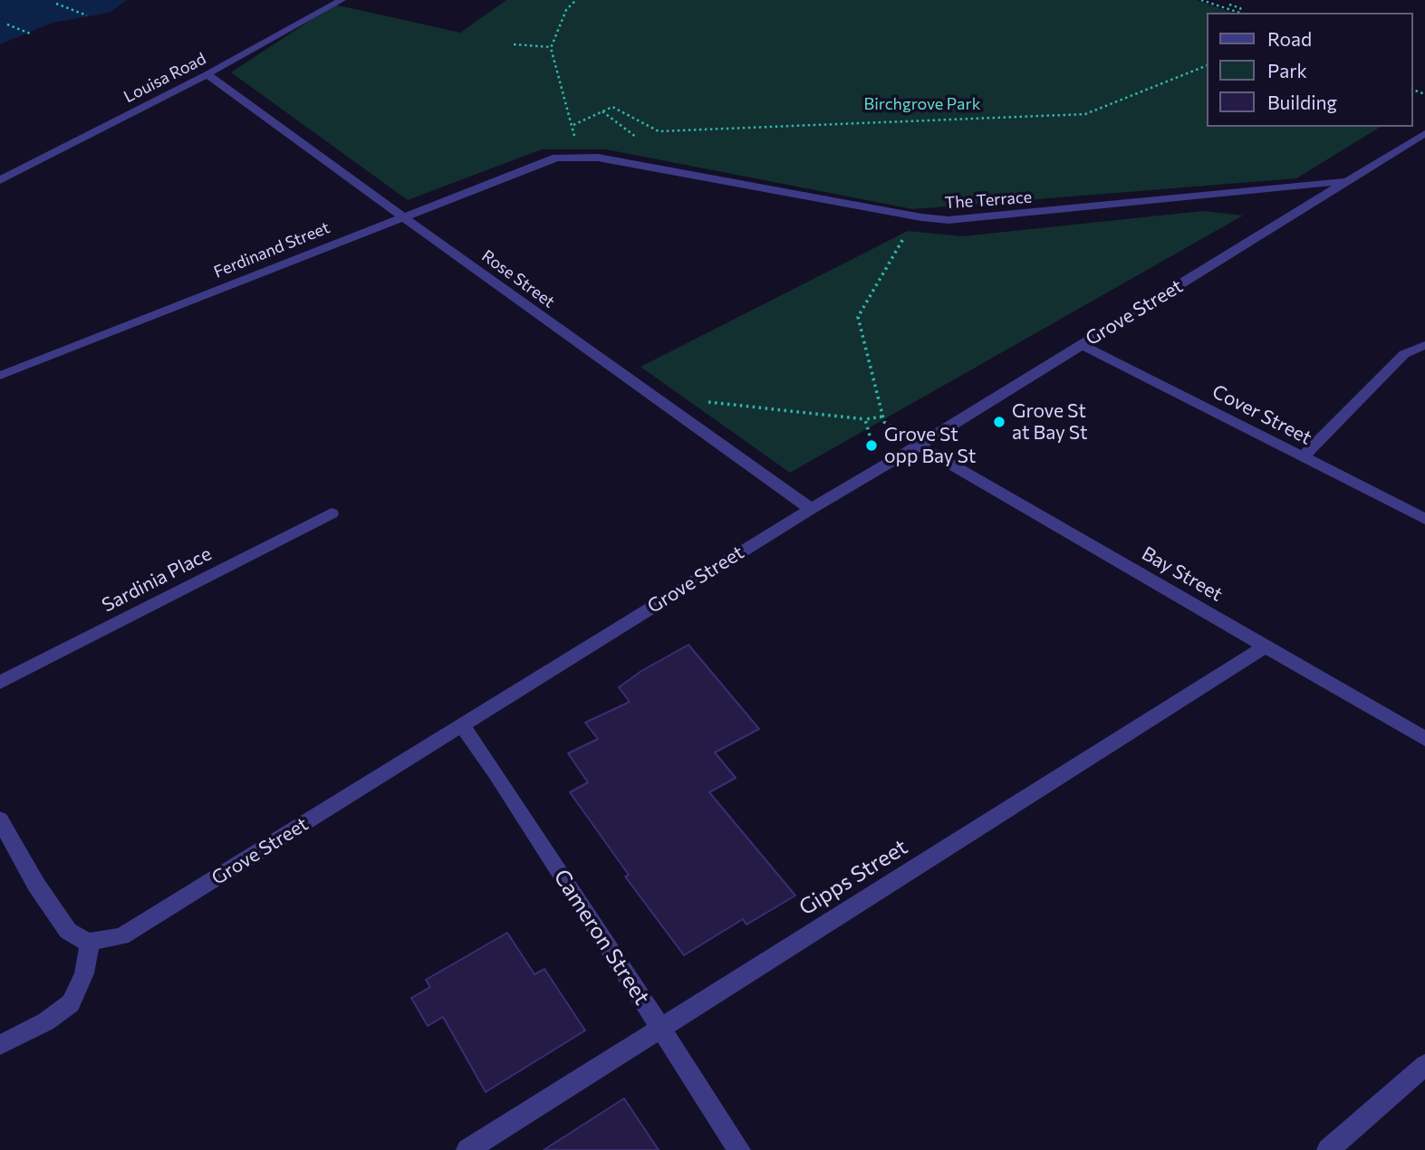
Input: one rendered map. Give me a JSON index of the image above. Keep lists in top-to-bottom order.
{
  "streets": {
    "street": [
      "Louisa Road",
      "The Terrace",
      "Ferdinand Street",
      "Rose Street",
      "Grove Street",
      "Cover Street",
      "Bay Street",
      "Sardinia Place",
      "Gipps Street",
      "Cameron Street"
    ]
  },
  "crossings": [
    ["Louisa Road", "Rose Street"],
    ["The Terrace", "Ferdinand Street"],
    ["The Terrace", "Grove Street"],
    ["Ferdinand Street", "Rose Street"],
    ["Rose Street", "Grove Street"],
    ["Grove Street", "Cover Street"],
    ["Grove Street", "Bay Street"],
    ["Grove Street", "Cameron Street"],
    ["Bay Street", "Gipps Street"],
    ["Gipps Street", "Cameron Street"]
  ],
  "parks": ["Birchgrove Park"],
  "places": ["Grove St at Bay St", "Grove St opp Bay St"],
  "legend": ["Road", "Park", "Building"]
}
